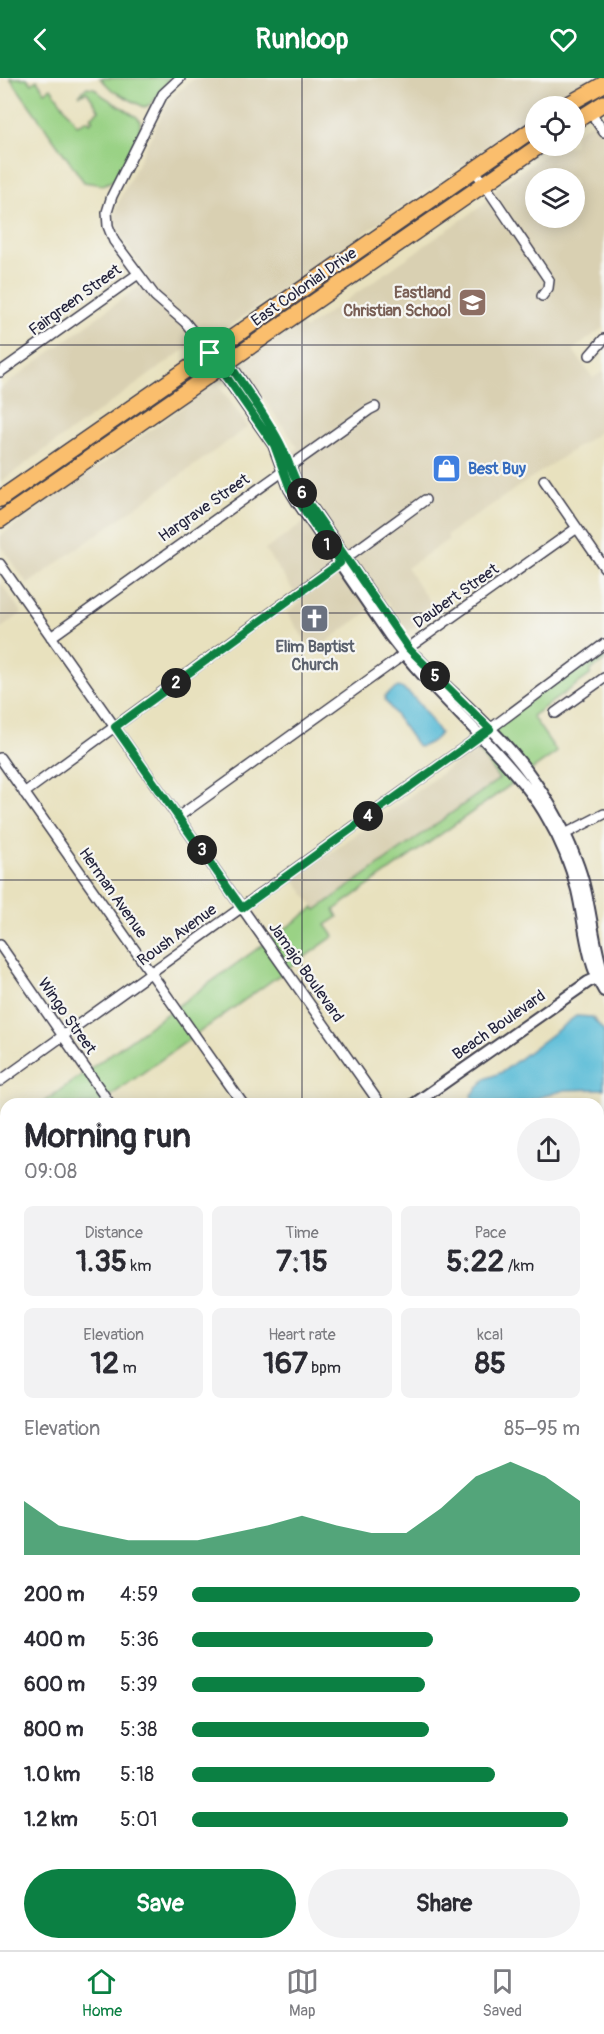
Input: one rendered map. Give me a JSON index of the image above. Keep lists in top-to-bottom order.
{
  "streets": {
    "highway": ["East Colonial Drive"],
    "street": [
      "Fairgreen Street",
      "Hargrave Street",
      "Daubert Street",
      "Herman Avenue",
      "Roush Avenue",
      "Jamajo Boulevard",
      "Wingo Street",
      "Beach Boulevard"
    ]
  },
  "crossings": [
    ["Hargrave Street", "Jamajo Boulevard"],
    ["Daubert Street", "Jamajo Boulevard"],
    ["Herman Avenue", "Roush Avenue"],
    ["Roush Avenue", "Jamajo Boulevard"],
    ["Roush Avenue", "Wingo Street"]
  ],
  "places": {
    "school or university": ["Eastland Christian School"],
    "shop": ["Best Buy"],
    "church": ["Elim Baptist Church"]
  },
  "page": {
    "header": "Runloop",
    "pins": [
      "6",
      "1",
      "5",
      "2",
      "4",
      "3"
    ],
    "heading": ["Morning run", "09:08"],
    "stats": [
      ["Distance", "1.35 km"],
      ["Time", "7:15"],
      ["Pace", "5:22 /km"],
      ["Elevation", "12 m"],
      ["Heart rate", "167 bpm"],
      ["kcal", "85"]
    ],
    "chart": ["Elevation", "85–95 m"],
    "list": [
      {
        "name": "200 m",
        "note": "4:59"
      },
      {
        "name": "400 m",
        "note": "5:36"
      },
      {
        "name": "600 m",
        "note": "5:39"
      },
      {
        "name": "800 m",
        "note": "5:38"
      },
      {
        "name": "1.0 km",
        "note": "5:18"
      },
      {
        "name": "1.2 km",
        "note": "5:01"
      }
    ],
    "buttons": ["Save", "Share"],
    "tabs": ["Home", "Map", "Saved"]
  }
}
